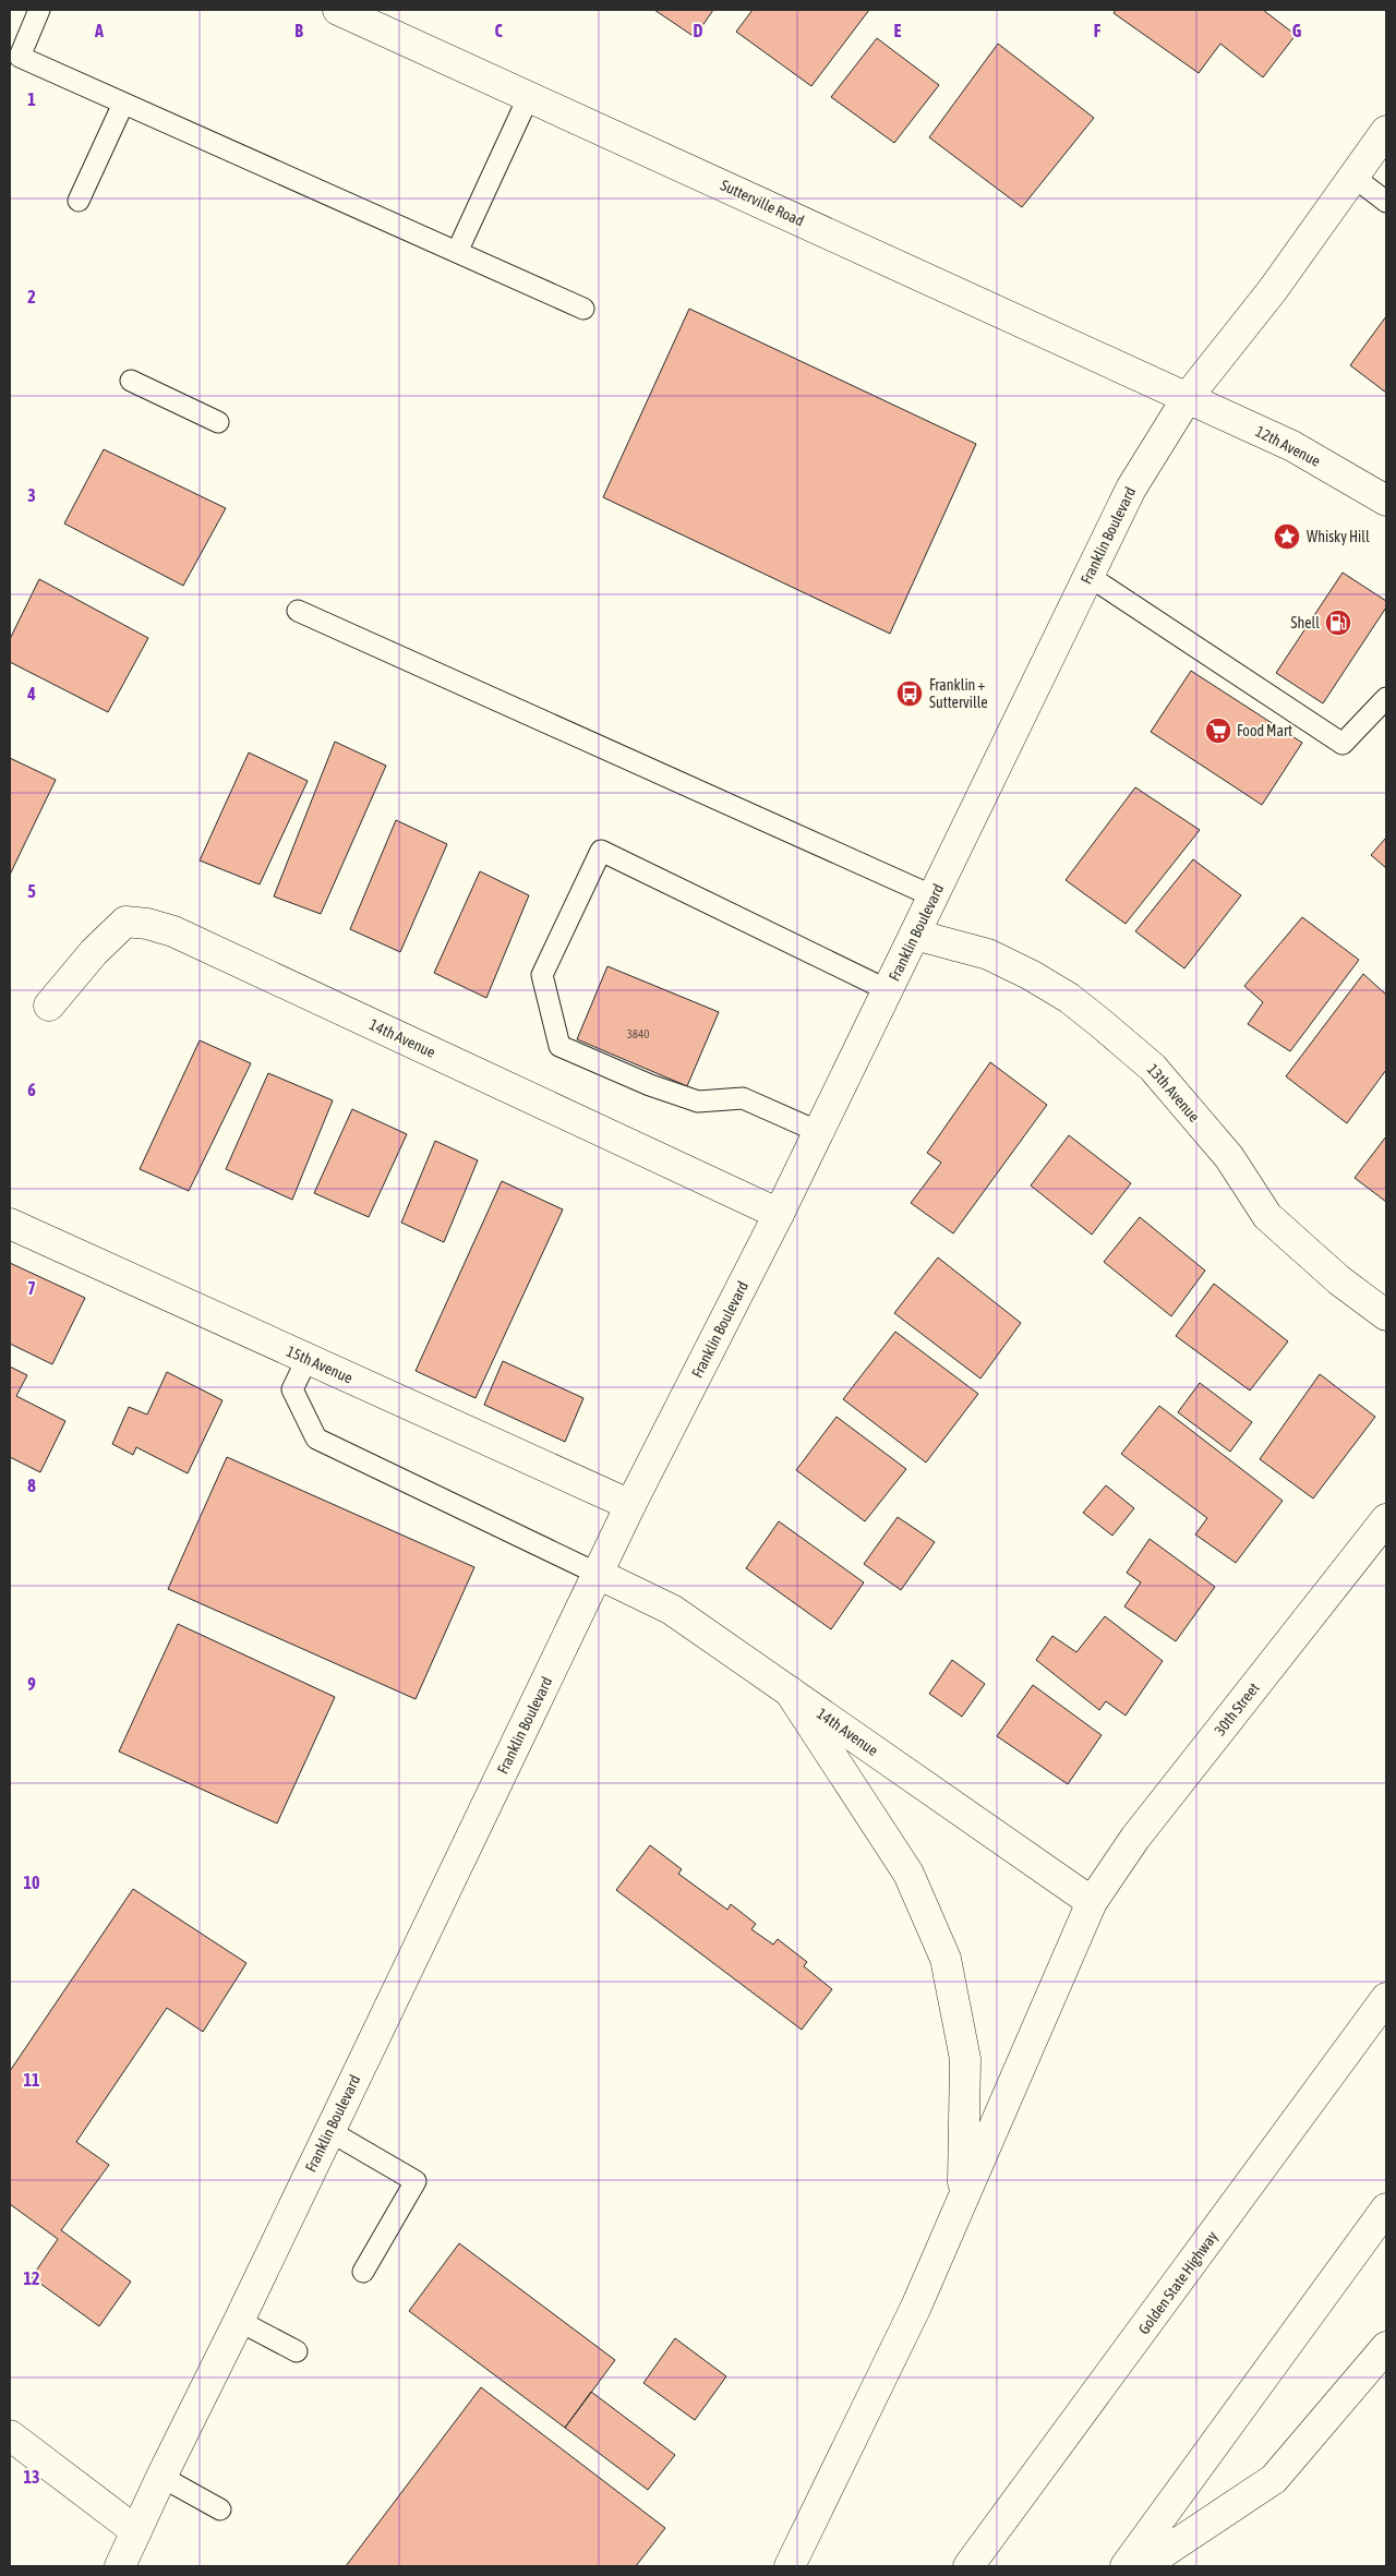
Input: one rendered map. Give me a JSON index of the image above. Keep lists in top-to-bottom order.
{
  "streets": {
    "main road": [
      "Sutterville Road",
      "12th Avenue",
      "Franklin Boulevard",
      "14th Avenue",
      "13th Avenue",
      "15th Avenue",
      "30th Street",
      "Golden State Highway"
    ]
  },
  "crossings": [
    ["Sutterville Road", "12th Avenue"],
    ["Sutterville Road", "Franklin Boulevard"],
    ["12th Avenue", "Franklin Boulevard"],
    ["Franklin Boulevard", "14th Avenue"],
    ["Franklin Boulevard", "13th Avenue"],
    ["Franklin Boulevard", "15th Avenue"],
    ["14th Avenue", "30th Street"]
  ],
  "places": {
    "place": ["Whisky Hill"],
    "fuel station": ["Shell"],
    "bus stop": ["Franklin + Sutterville"],
    "supermarket": ["Food Mart"]
  },
  "house_numbers": ["3840"],
  "grid": {
    "columns": [
      "A",
      "B",
      "C",
      "D",
      "E",
      "F",
      "G"
    ],
    "rows": [
      "1",
      "2",
      "3",
      "4",
      "5",
      "6",
      "7",
      "8",
      "9",
      "10",
      "11",
      "12",
      "13"
    ]
  }
}
